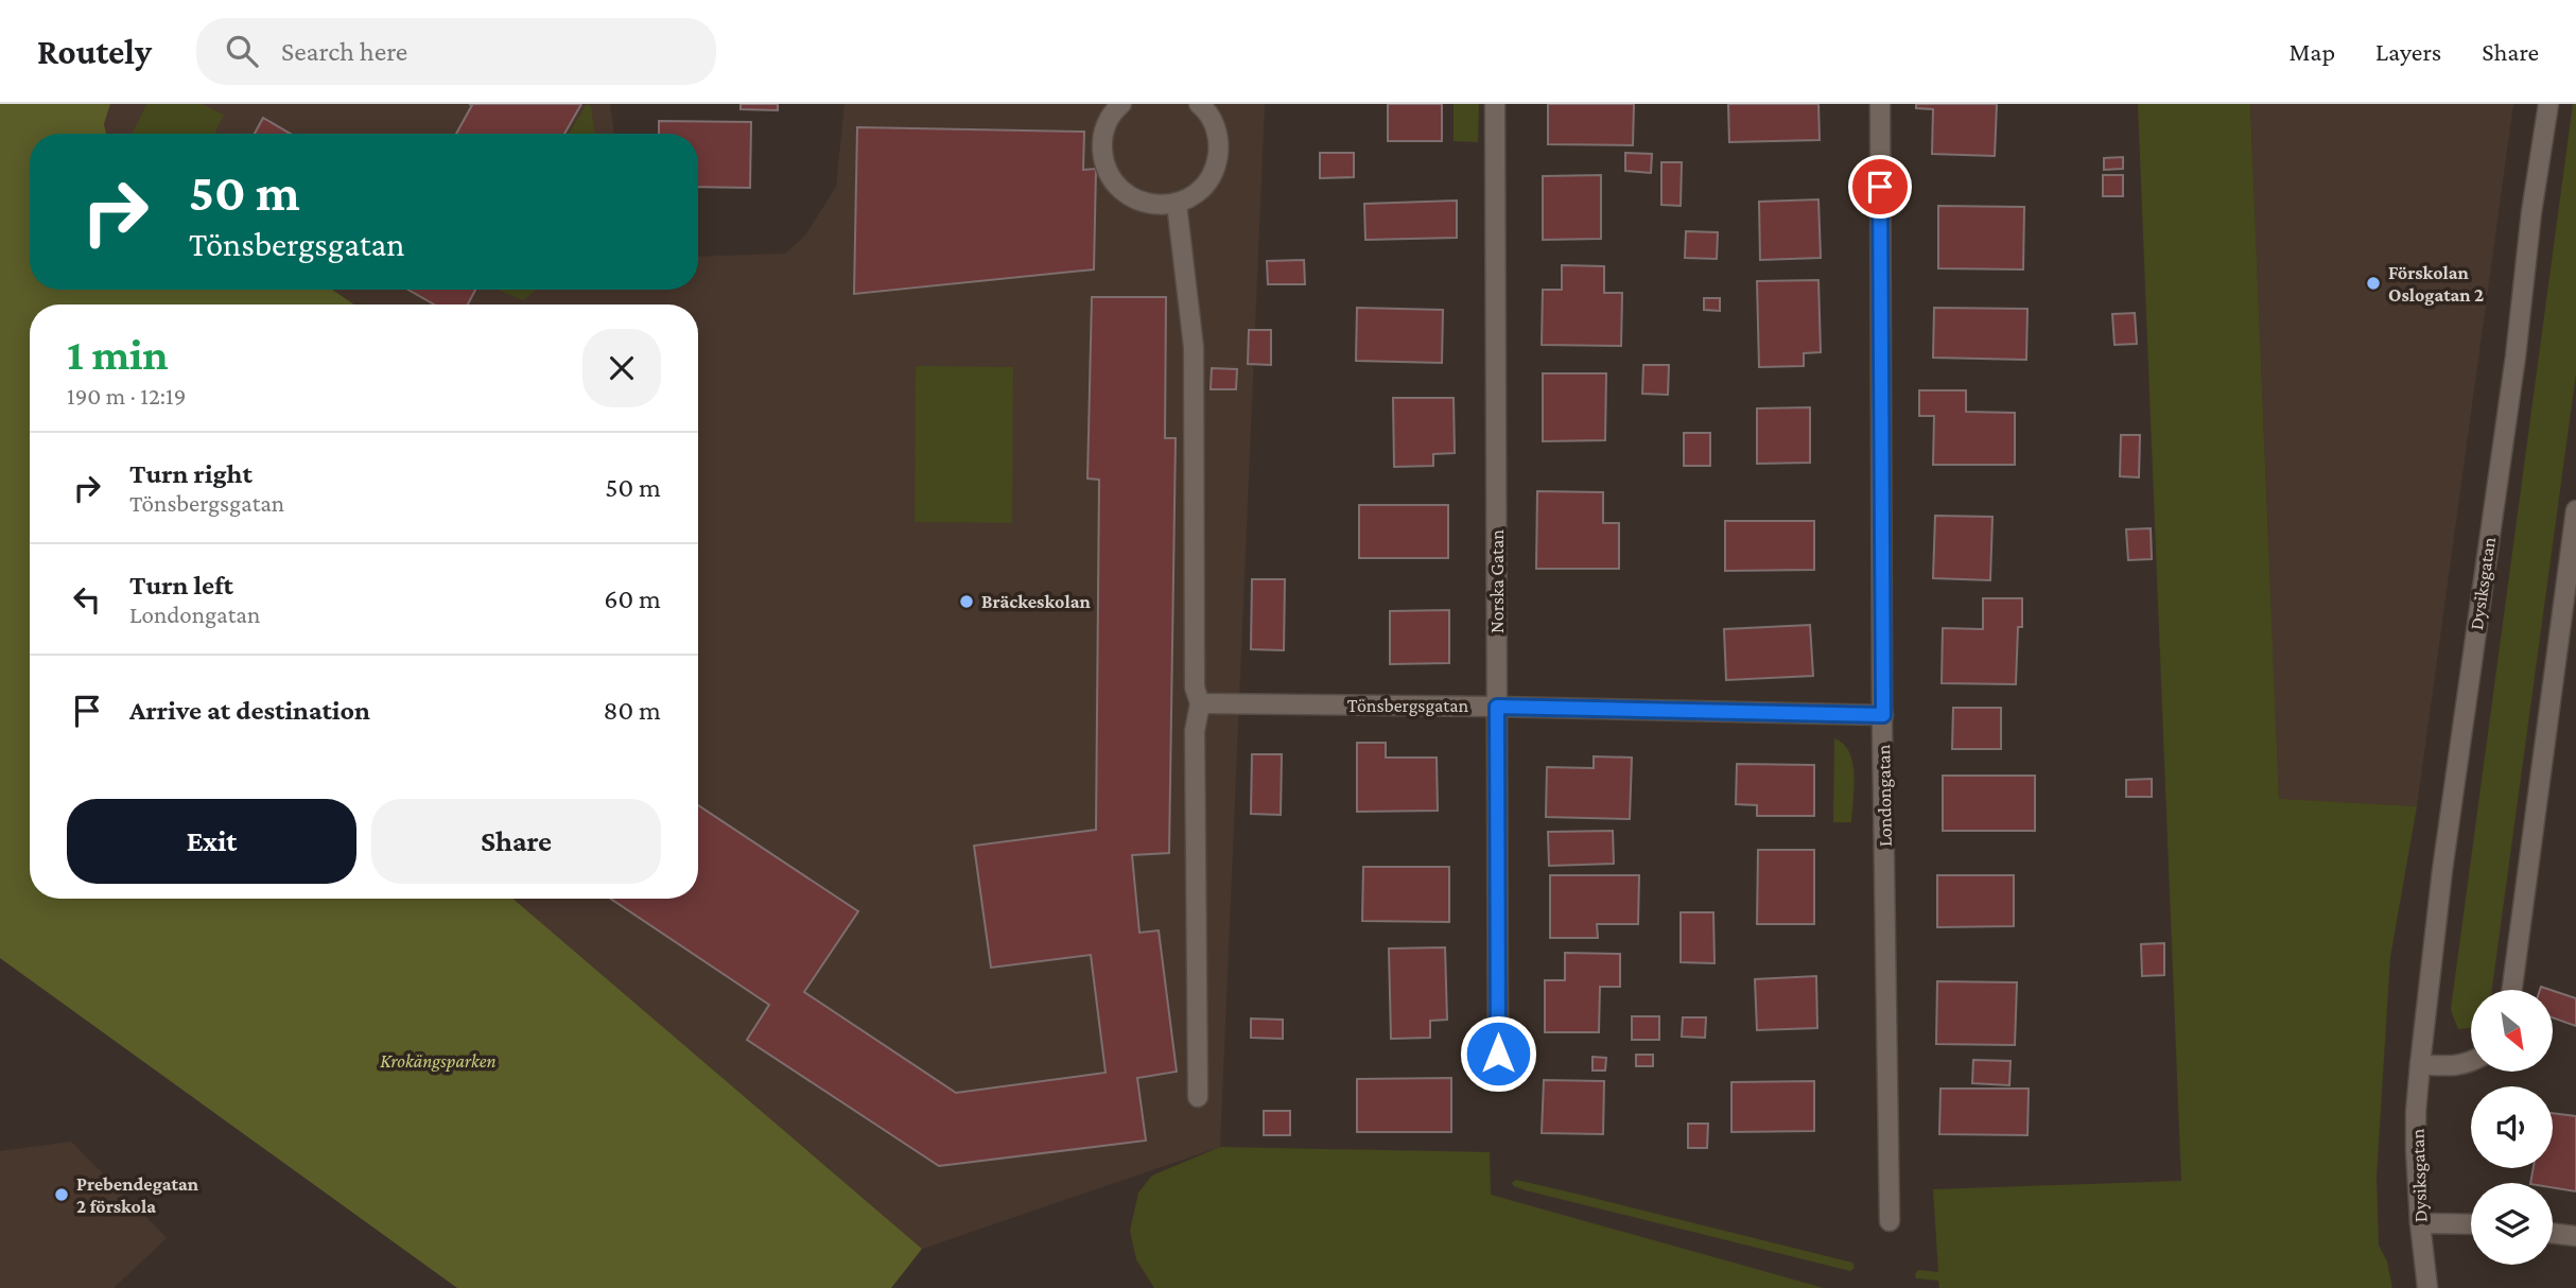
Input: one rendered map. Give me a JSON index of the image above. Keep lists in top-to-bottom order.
{
  "streets": {
    "street": [
      "Norska Gatan",
      "Dysiksgatan",
      "Tönsbergsgatan",
      "Londongatan"
    ]
  },
  "crossings": [
    ["Norska Gatan", "Tönsbergsgatan"],
    ["Tönsbergsgatan", "Londongatan"]
  ],
  "parks": ["Krokängsparken"],
  "places": ["Förskolan Oslogatan 2", "Bräckeskolan", "Prebendegatan 2 förskola"],
  "north": "bottom right",
  "page": {
    "header": "Routely",
    "search": "Search here",
    "nav": ["Map", "Layers", "Share"],
    "turn": ["50 m", "Tönsbergsgatan"],
    "heading": ["1 min", "190 m · 12:19"],
    "list": [
      {
        "name": "Turn right",
        "note": "Tönsbergsgatan",
        "value": "50 m"
      },
      {
        "name": "Turn left",
        "note": "Londongatan",
        "value": "60 m"
      },
      {
        "name": "Arrive at destination",
        "value": "80 m"
      }
    ],
    "buttons": ["Exit", "Share"]
  }
}
